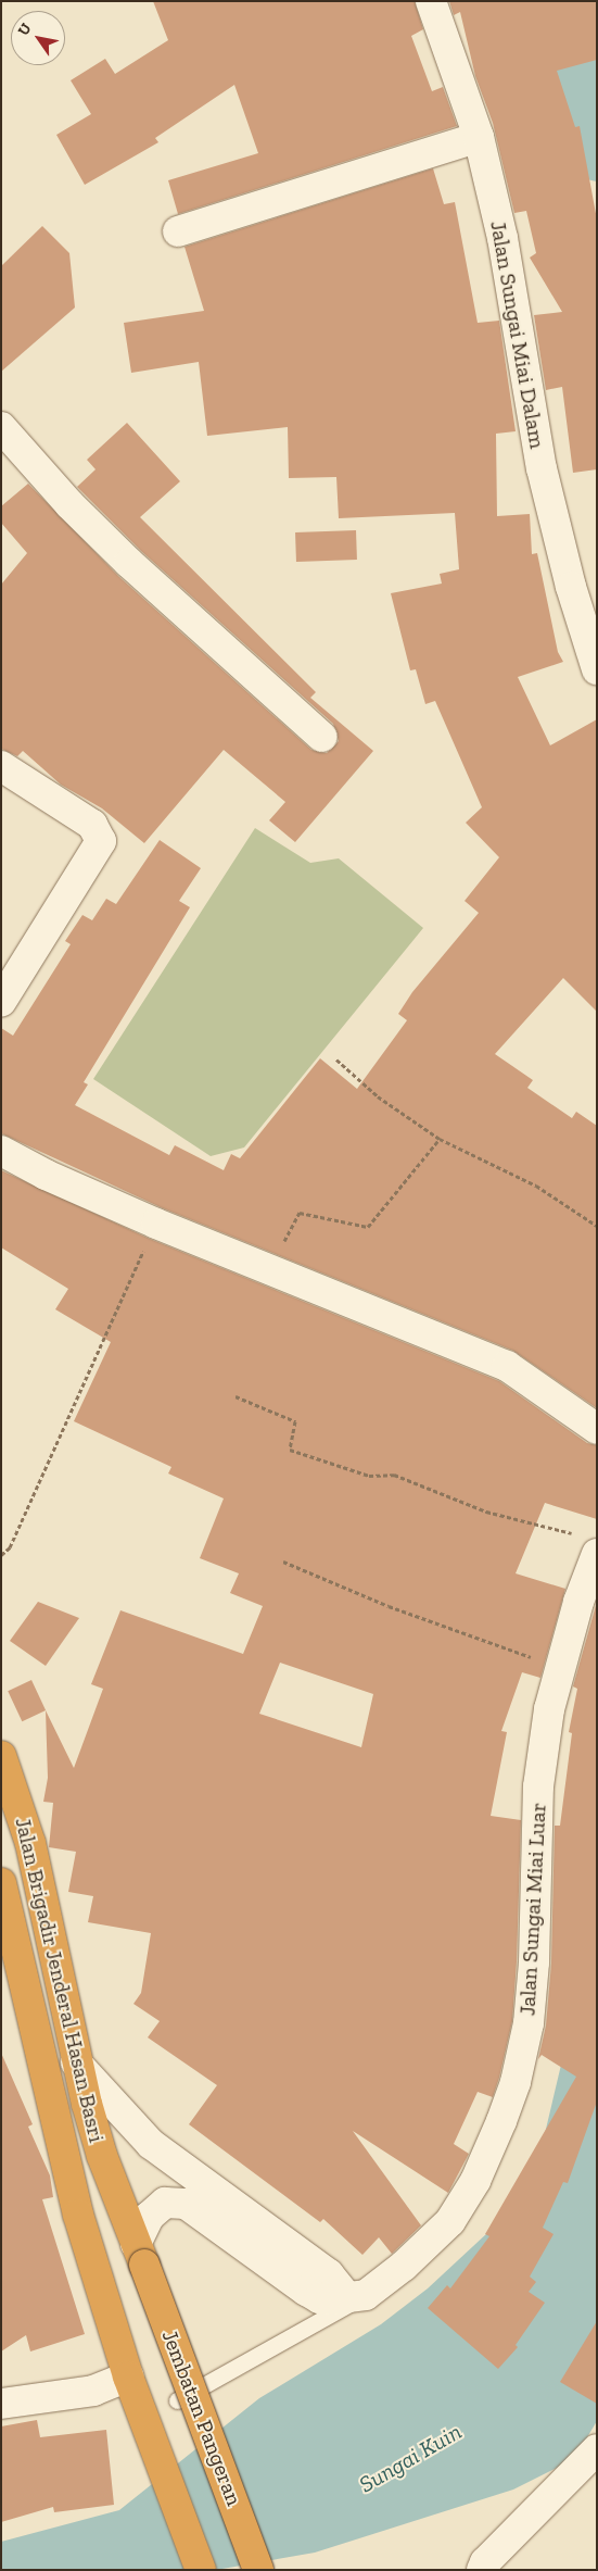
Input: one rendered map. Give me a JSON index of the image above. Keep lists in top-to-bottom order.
{
  "streets": {
    "highway": ["Jalan Brigadir Jenderal Hasan Basri", "Jembatan Pangeran"],
    "street": ["Jalan Sungai Miai Dalam", "Jalan Sungai Miai Luar"]
  },
  "crossings": [
    ["Jalan Brigadir Jenderal Hasan Basri", "Jembatan Pangeran"]
  ],
  "water": ["Sungai Kuin"],
  "north": "top left"
}
